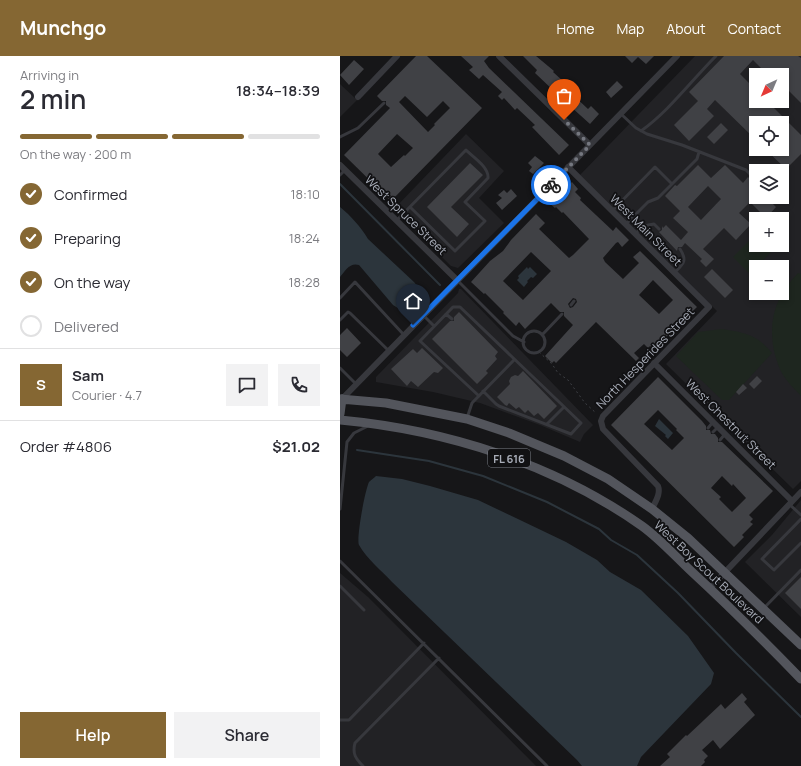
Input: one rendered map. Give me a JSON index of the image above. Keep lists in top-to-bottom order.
{
  "streets": {
    "main road": ["FL 616", "West Boy Scout Boulevard"],
    "street": [
      "West Spruce Street",
      "West Main Street",
      "North Hesperides Street",
      "West Chestnut Street"
    ]
  },
  "crossings": [
    ["West Main Street", "North Hesperides Street"],
    ["North Hesperides Street", "West Chestnut Street"],
    ["North Hesperides Street", "West Boy Scout Boulevard"]
  ],
  "north": "bottom left",
  "page": {
    "header": "Munchgo",
    "nav": [
      "Home",
      "Map",
      "About",
      "Contact"
    ],
    "heading": ["2 min", "Arriving in", "18:34–18:39"],
    "panel": [
      "Sam",
      "Courier · 4.7",
      "Order #4806",
      "$21.02"
    ],
    "map_buttons": ["+", "−"],
    "bar": "On the way · 200 m",
    "list": [
      ["Confirmed", "18:10"],
      ["Preparing", "18:24"],
      ["On the way", "18:28"],
      "Delivered"
    ],
    "round": "S",
    "buttons": ["Help", "Share"]
  }
}
